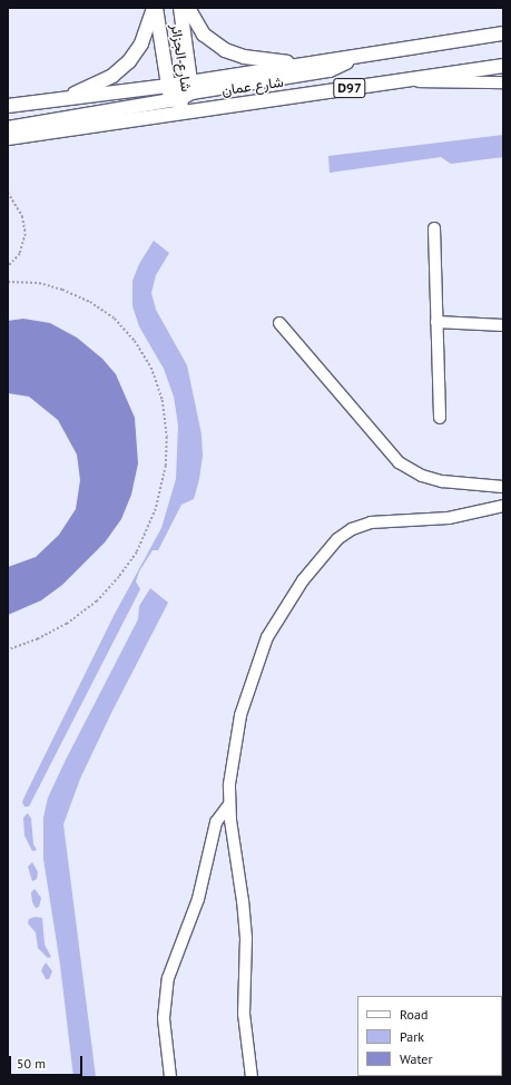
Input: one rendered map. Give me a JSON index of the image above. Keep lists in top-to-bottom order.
{
  "streets": {
    "main road": ["شارع الجزائر", "شارع عمان", "D97"]
  },
  "crossings": [
    ["شارع الجزائر", "شارع عمان"]
  ],
  "legend": ["Road", "Park", "Water"],
  "scale_bar": "50 m"
}
